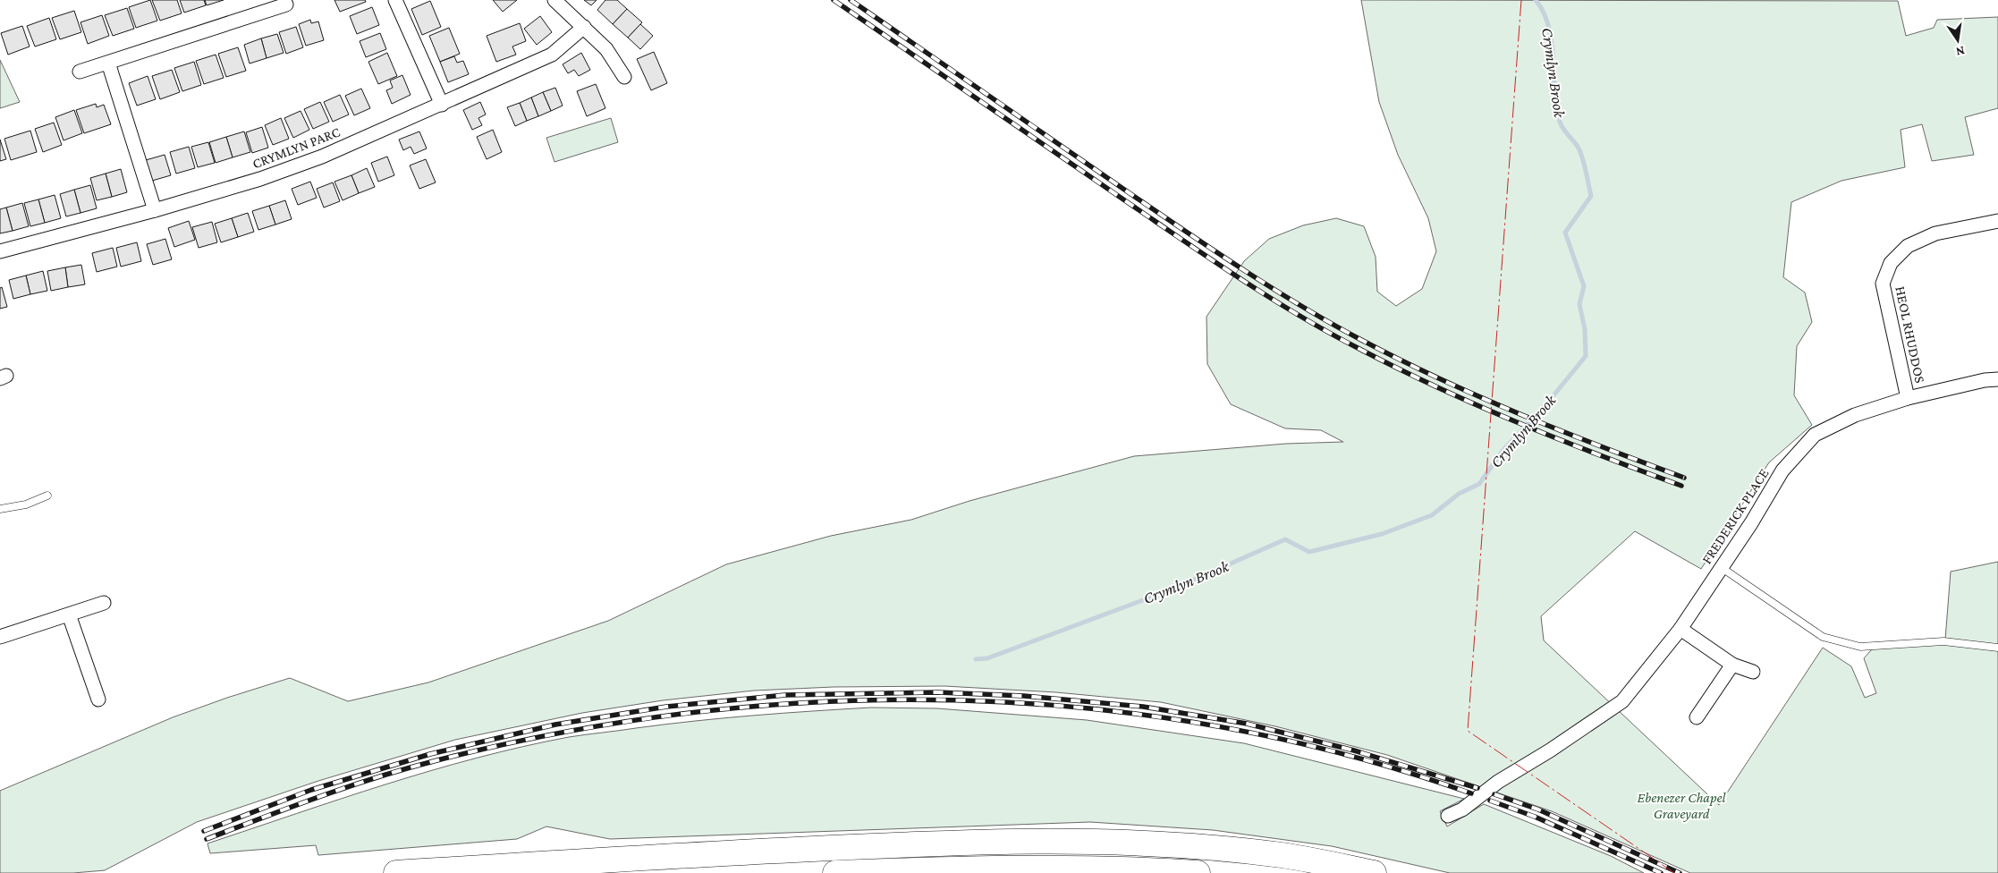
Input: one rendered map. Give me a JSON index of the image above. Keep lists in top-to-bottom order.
{
  "streets": {
    "street": ["CRYMLYN PARC", "HEOL RHUDDOS", "FREDERICK PLACE"]
  },
  "crossings": [
    ["HEOL RHUDDOS", "FREDERICK PLACE"]
  ],
  "water": ["Crymlyn Brook"],
  "parks": ["Ebenezer Chapel Graveyard"],
  "north": "bottom"
}
